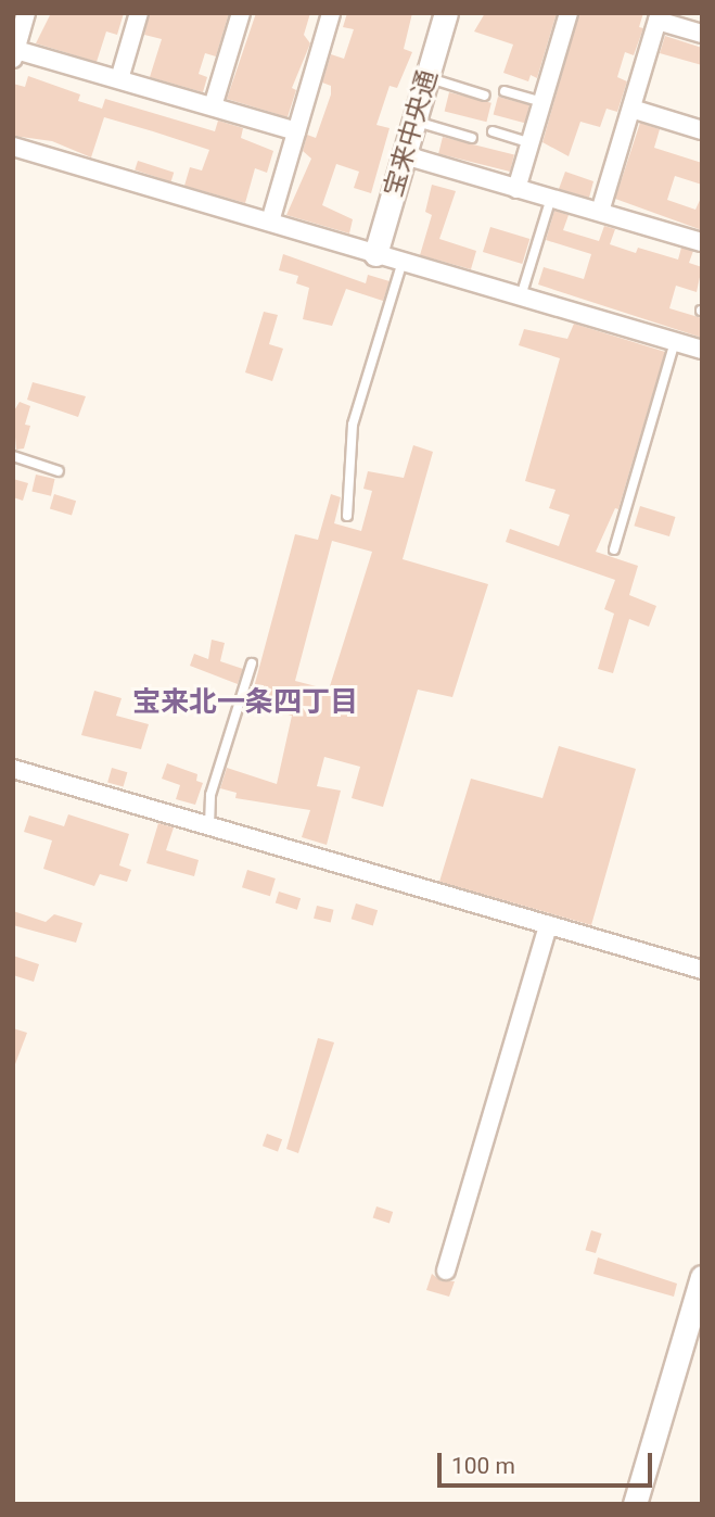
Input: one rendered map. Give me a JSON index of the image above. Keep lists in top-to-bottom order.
{
  "streets": {
    "street": ["宝来中央通"]
  },
  "districts": ["宝来北一条四丁目"],
  "scale_bar": "100 m"
}
